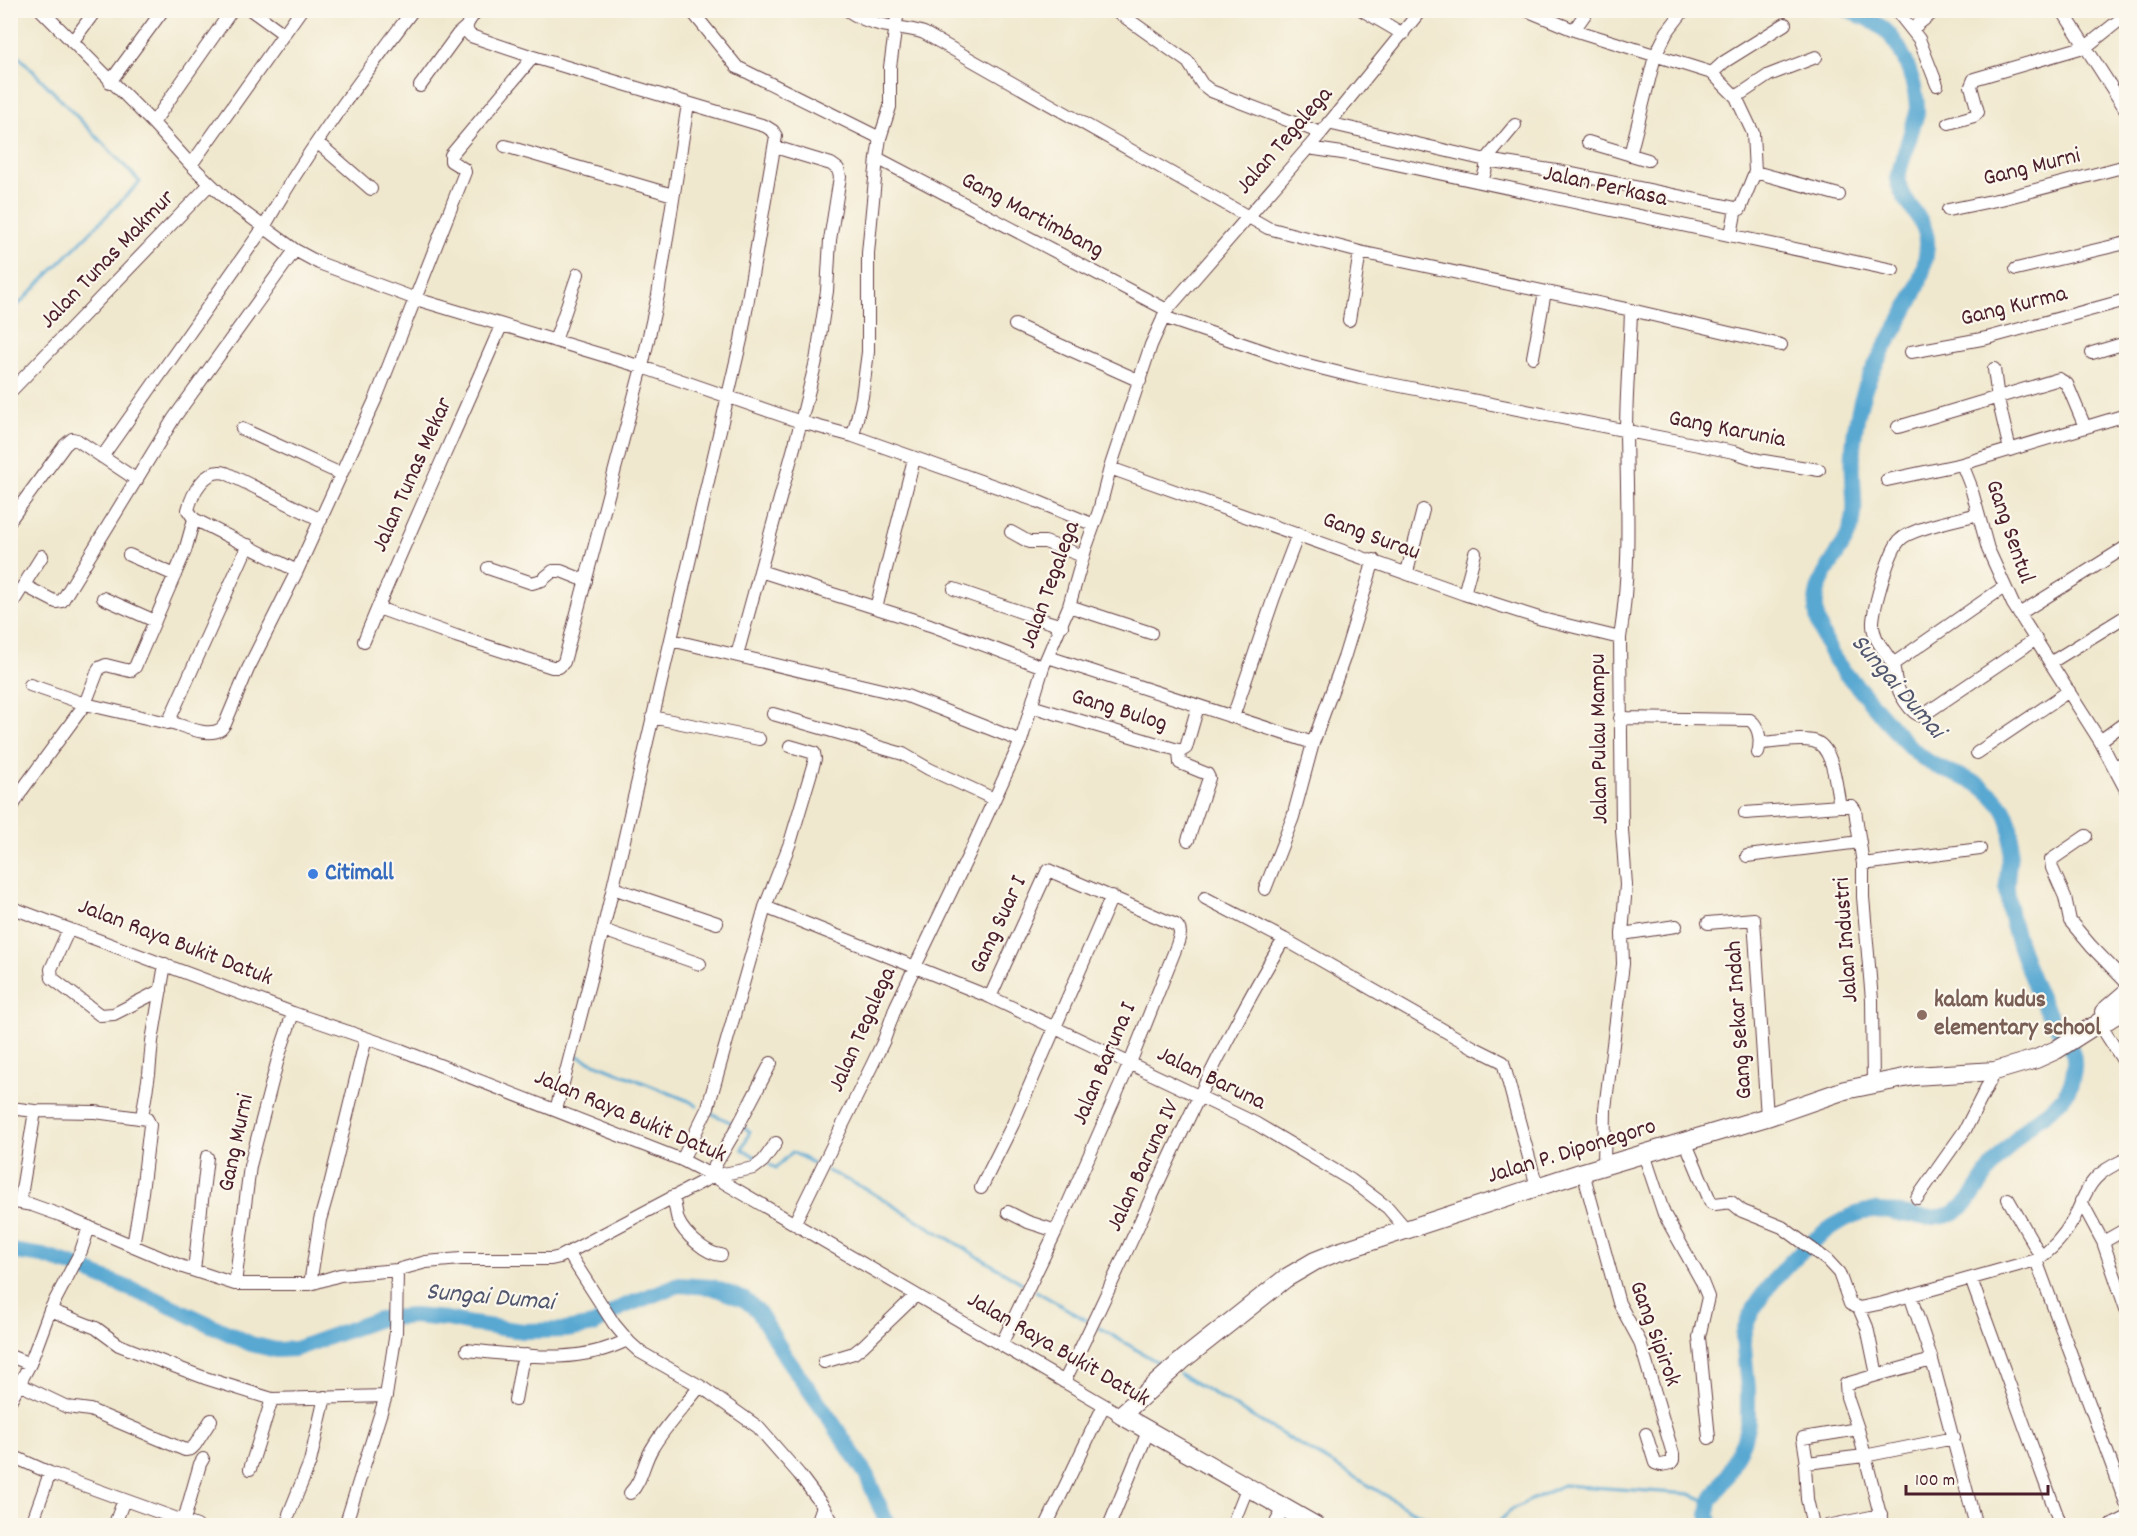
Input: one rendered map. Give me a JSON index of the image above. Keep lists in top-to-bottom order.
{
  "streets": {
    "main road": ["Jalan Raya Bukit Datuk", "Jalan P. Diponegoro"],
    "street": [
      "Jalan Tegalega",
      "Gang Murni",
      "Jalan Perkasa",
      "Gang Martimbang",
      "Jalan Tunas Makmur",
      "Gang Kurma",
      "Gang Karunia",
      "Jalan Tunas Mekar",
      "Gang Sentul",
      "Gang Surau",
      "Gang Bulog",
      "Jalan Pulau Mampu",
      "Gang Suar I",
      "Jalan Industri",
      "Gang Sekar Indah",
      "Jalan Baruna I",
      "Jalan Baruna",
      "Jalan Baruna IV",
      "Gang Sipirok"
    ]
  },
  "crossings": [
    ["Jalan Tegalega", "Jalan Perkasa"],
    ["Jalan Tegalega", "Gang Martimbang"],
    ["Jalan Tegalega", "Gang Surau"],
    ["Jalan Tegalega", "Gang Bulog"],
    ["Jalan Tegalega", "Jalan Raya Bukit Datuk"],
    ["Jalan Tegalega", "Jalan Baruna"],
    ["Gang Murni", "Jalan Raya Bukit Datuk"],
    ["Gang Martimbang", "Gang Karunia"],
    ["Gang Martimbang", "Jalan Pulau Mampu"],
    ["Gang Karunia", "Jalan Pulau Mampu"],
    ["Gang Surau", "Jalan Pulau Mampu"],
    ["Jalan Pulau Mampu", "Jalan P. Diponegoro"],
    ["Gang Suar I", "Jalan Baruna I"],
    ["Gang Suar I", "Jalan Baruna"],
    ["Jalan Industri", "Jalan P. Diponegoro"],
    ["Jalan Raya Bukit Datuk", "Jalan Baruna I"],
    ["Jalan Raya Bukit Datuk", "Jalan P. Diponegoro"],
    ["Jalan Raya Bukit Datuk", "Jalan Baruna IV"],
    ["Gang Sekar Indah", "Jalan P. Diponegoro"],
    ["Jalan Baruna I", "Jalan Baruna"],
    ["Jalan Baruna", "Jalan P. Diponegoro"],
    ["Jalan Baruna", "Jalan Baruna IV"],
    ["Jalan P. Diponegoro", "Gang Sipirok"]
  ],
  "water": ["Sungai Dumai"],
  "places": ["Citimall", "kalam kudus elementary school"],
  "scale_bar": "100 m"
}
